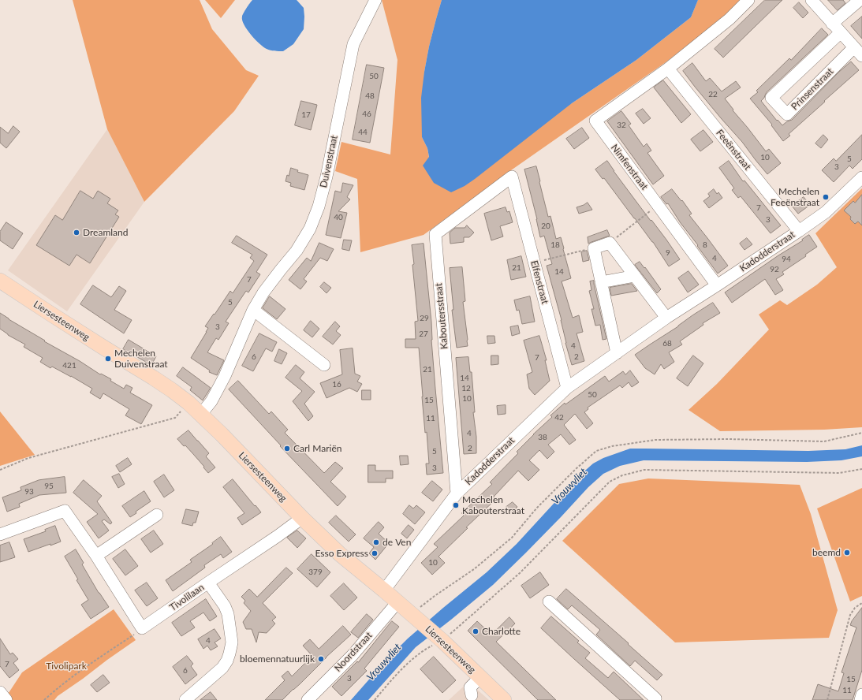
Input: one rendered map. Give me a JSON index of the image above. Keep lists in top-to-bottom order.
{
  "streets": {
    "main road": ["Liersesteenweg"],
    "street": [
      "Prinsenstraat",
      "Feeënstraat",
      "Duivenstraat",
      "Nimfenstraat",
      "Kadodderstraat",
      "Elfenstraat",
      "Kaboutersstraat",
      "Tivolilaan",
      "Noordstraat"
    ]
  },
  "crossings": [
    ["Feeënstraat", "Nimfenstraat"],
    ["Feeënstraat", "Kadodderstraat"],
    ["Duivenstraat", "Liersesteenweg"],
    ["Nimfenstraat", "Kadodderstraat"],
    ["Kadodderstraat", "Elfenstraat"],
    ["Kadodderstraat", "Kaboutersstraat"],
    ["Kadodderstraat", "Liersesteenweg"],
    ["Elfenstraat", "Kaboutersstraat"],
    ["Liersesteenweg", "Tivolilaan"],
    ["Liersesteenweg", "Noordstraat"]
  ],
  "water": ["Vrouwvliet"],
  "parks": ["Tivolipark"],
  "places": [
    "Mechelen Feeënstraat",
    "Dreamland",
    "Mechelen Duivenstraat",
    "Carl Mariën",
    "Mechelen Kabouterstraat",
    "de Ven",
    "beemd",
    "Esso Express",
    "Charlotte",
    "bloemennatuurlijk"
  ],
  "house_numbers": [
    "50",
    "22",
    "48",
    "46",
    "17",
    "32",
    "44",
    "10",
    "5",
    "3",
    "7",
    "40",
    "3",
    "20",
    "18",
    "8",
    "9",
    "4",
    "94",
    "21",
    "92",
    "14",
    "7",
    "5",
    "29",
    "3",
    "27",
    "68",
    "4",
    "6",
    "2",
    "7",
    "421",
    "21",
    "14",
    "16",
    "12",
    "50",
    "10",
    "15",
    "42",
    "11",
    "4",
    "38",
    "2",
    "5",
    "3",
    "95",
    "93",
    "10",
    "379",
    "4",
    "7",
    "6",
    "3",
    "15",
    "11"
  ]
}
